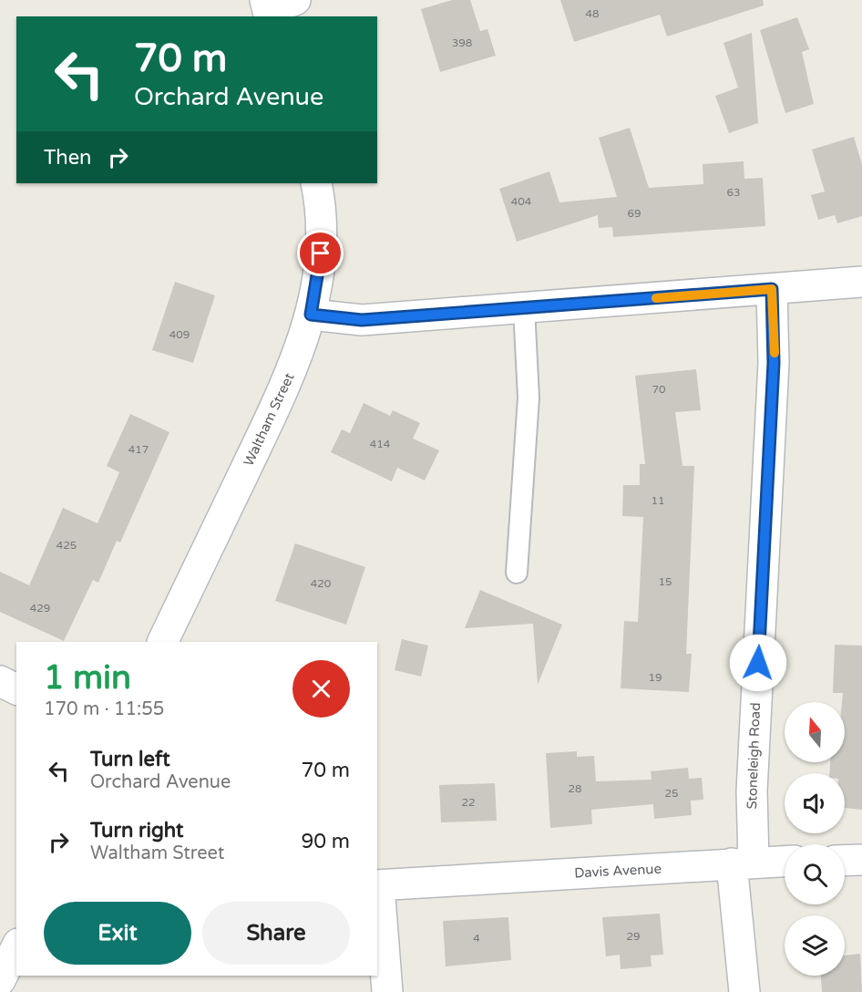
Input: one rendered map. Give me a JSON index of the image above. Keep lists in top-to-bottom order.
{
  "streets": {
    "street": ["Waltham Street", "Stoneleigh Road", "Davis Avenue"]
  },
  "crossings": [
    ["Stoneleigh Road", "Davis Avenue"]
  ],
  "house_numbers": [
    "48",
    "398",
    "63",
    "404",
    "69",
    "409",
    "70",
    "414",
    "417",
    "11",
    "425",
    "15",
    "420",
    "429",
    "19",
    "28",
    "25",
    "22",
    "29",
    "4"
  ],
  "north": "top",
  "page": {
    "turn": ["70 m", "Orchard Avenue"],
    "then": "Then",
    "heading": ["1 min", "170 m · 11:55"],
    "list": [
      {
        "name": "Turn left",
        "note": "Orchard Avenue",
        "value": "70 m"
      },
      {
        "name": "Turn right",
        "note": "Waltham Street",
        "value": "90 m"
      }
    ],
    "buttons": ["Exit", "Share"]
  }
}
